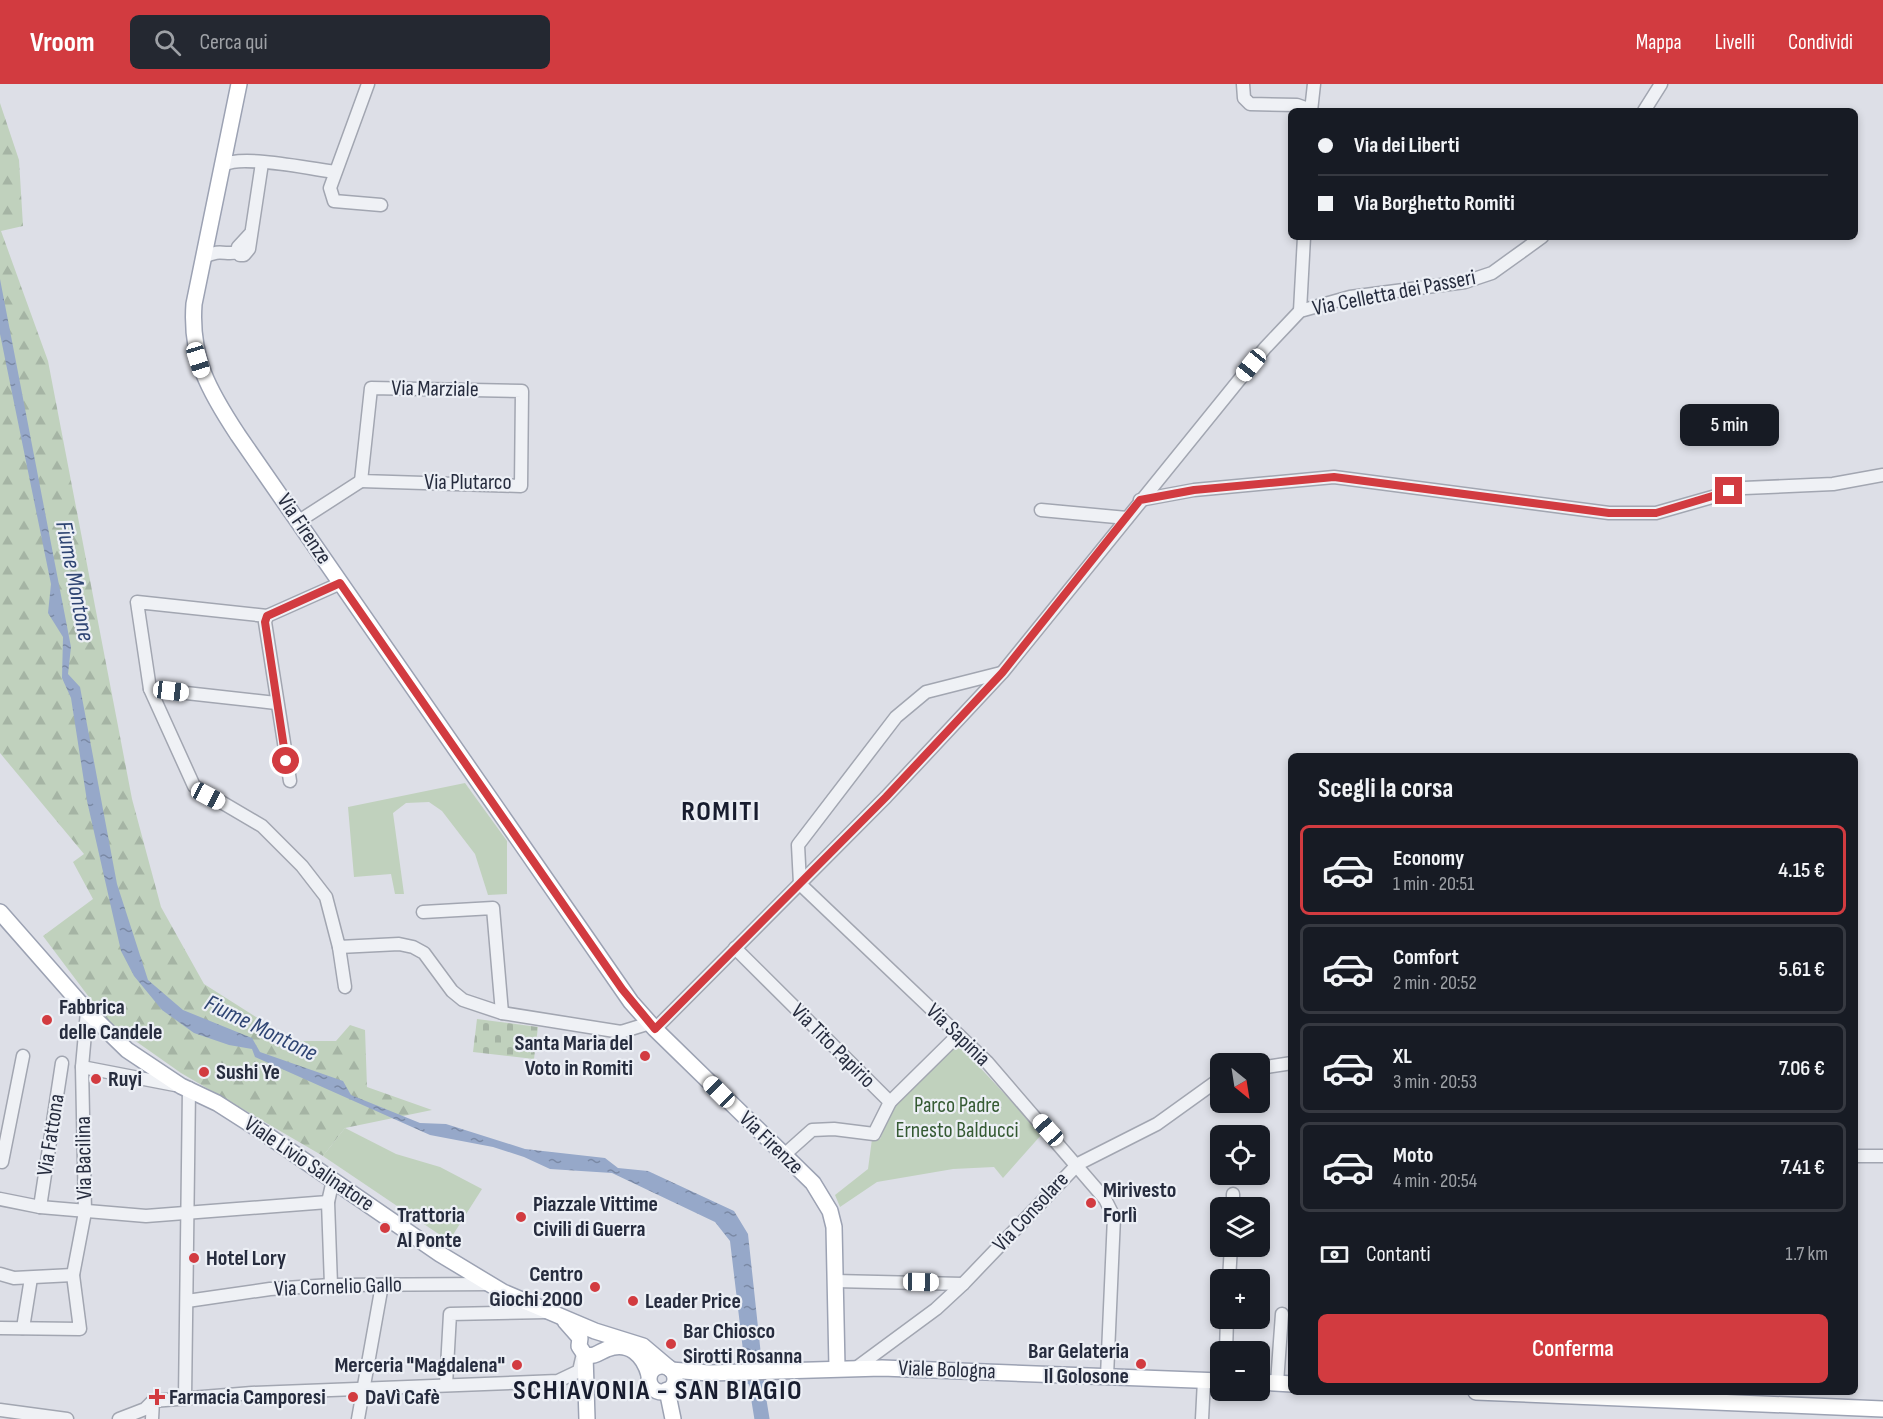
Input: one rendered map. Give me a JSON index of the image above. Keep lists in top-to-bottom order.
{
  "streets": {
    "main road": ["Via Firenze", "Viale Livio Salinatore", "Viale Bologna"],
    "street": [
      "Via Celletta dei Passeri",
      "Via Marziale",
      "Via Plutarco",
      "Via Sapinia",
      "Via Tito Papirio",
      "Via Fattona",
      "Via Bacilina",
      "Via Consolare",
      "Via Cornelio Gallo"
    ]
  },
  "crossings": [
    ["Via Celletta dei Passeri", "Via Firenze"],
    ["Via Celletta dei Passeri", "Via Sapinia"],
    ["Via Celletta dei Passeri", "Via Tito Papirio"],
    ["Via Marziale", "Via Plutarco"],
    ["Via Firenze", "Viale Bologna"],
    ["Via Sapinia", "Via Tito Papirio"],
    ["Via Sapinia", "Via Consolare"],
    ["Via Sapinia", "Viale Bologna"],
    ["Via Bacilina", "Viale Livio Salinatore"],
    ["Viale Livio Salinatore", "Via Cornelio Gallo"],
    ["Viale Livio Salinatore", "Viale Bologna"],
    ["Via Consolare", "Viale Bologna"]
  ],
  "districts": ["ROMITI", "SCHIAVONIA - SAN BIAGIO"],
  "water": ["Fiume Montone"],
  "parks": ["Parco Padre Ernesto Balducci"],
  "places": {
    "other": [
      "Fabbrica delle Candele",
      "Santa Maria del Voto in Romiti",
      "Sushi Ye",
      "Ruyi",
      "Mirivesto Forlì",
      "Piazzale Vittime Civili di Guerra",
      "Trattoria Al Ponte",
      "Hotel Lory",
      "Centro Giochi 2000",
      "Leader Price",
      "Bar Chiosco Sirotti Rosanna",
      "Bar Gelateria Il Golosone",
      "Merceria \"Magdalena\"",
      "DaVì Cafè"
    ],
    "health": ["Farmacia Camporesi"]
  },
  "north": "bottom right",
  "page": {
    "header": "Vroom",
    "search": "Cerca qui",
    "nav": ["Mappa", "Livelli", "Condividi"],
    "banner": ["Via dei Liberti", "Via Borghetto Romiti"],
    "bubble": "5 min",
    "heading": "Scegli la corsa",
    "list": [
      {
        "name": "Economy",
        "note": "1 min · 20:51",
        "value": "4.15 €"
      },
      {
        "name": "Comfort",
        "note": "2 min · 20:52",
        "value": "5.61 €"
      },
      {
        "name": "XL",
        "note": "3 min · 20:53",
        "value": "7.06 €"
      },
      {
        "name": "Moto",
        "note": "4 min · 20:54",
        "value": "7.41 €"
      }
    ],
    "map_buttons": ["+", "−"],
    "pay": ["Contanti", "1.7 km"],
    "buttons": "Conferma"
  }
}
